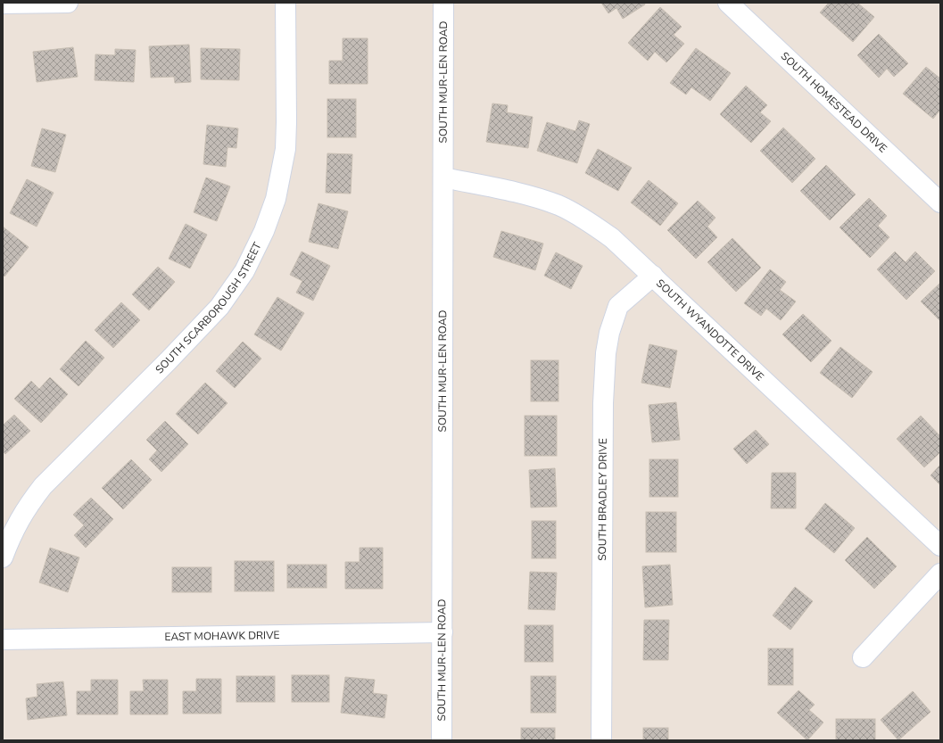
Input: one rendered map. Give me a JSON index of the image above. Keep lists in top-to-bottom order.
{
  "streets": {
    "street": [
      "SOUTH MUR-LEN ROAD",
      "SOUTH HOMESTEAD DRIVE",
      "SOUTH SCARBOROUGH STREET",
      "SOUTH WYANDOTTE DRIVE",
      "SOUTH BRADLEY DRIVE",
      "EAST MOHAWK DRIVE"
    ]
  },
  "crossings": [
    ["SOUTH MUR-LEN ROAD", "SOUTH WYANDOTTE DRIVE"],
    ["SOUTH MUR-LEN ROAD", "EAST MOHAWK DRIVE"],
    ["SOUTH WYANDOTTE DRIVE", "SOUTH BRADLEY DRIVE"]
  ]
}
